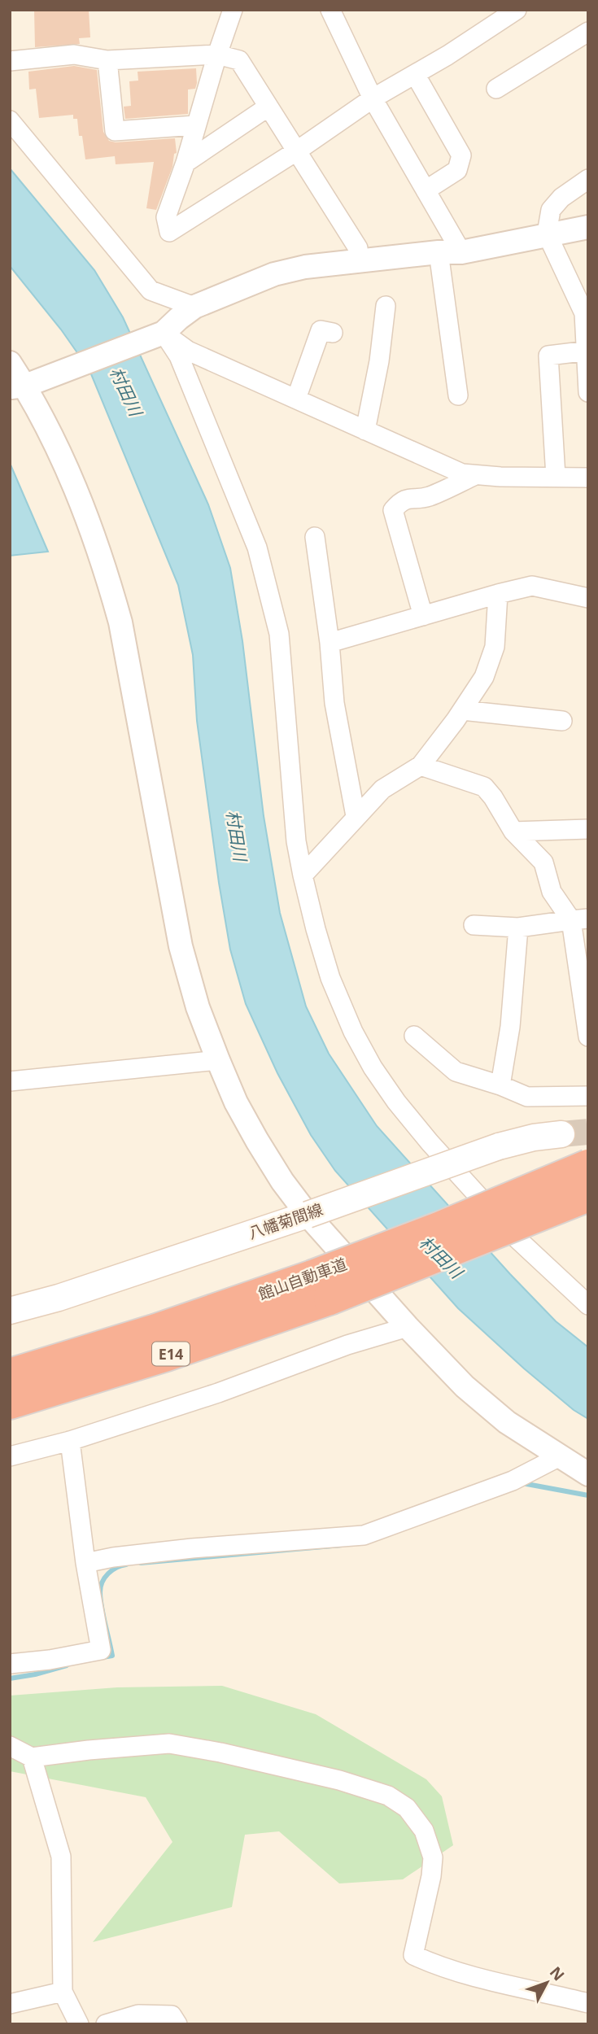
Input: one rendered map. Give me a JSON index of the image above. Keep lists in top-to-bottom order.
{
  "streets": {
    "highway": ["館山自動車道", "E14"],
    "main road": ["八幡菊間線"]
  },
  "water": ["村田川"],
  "north": "top right"
}
